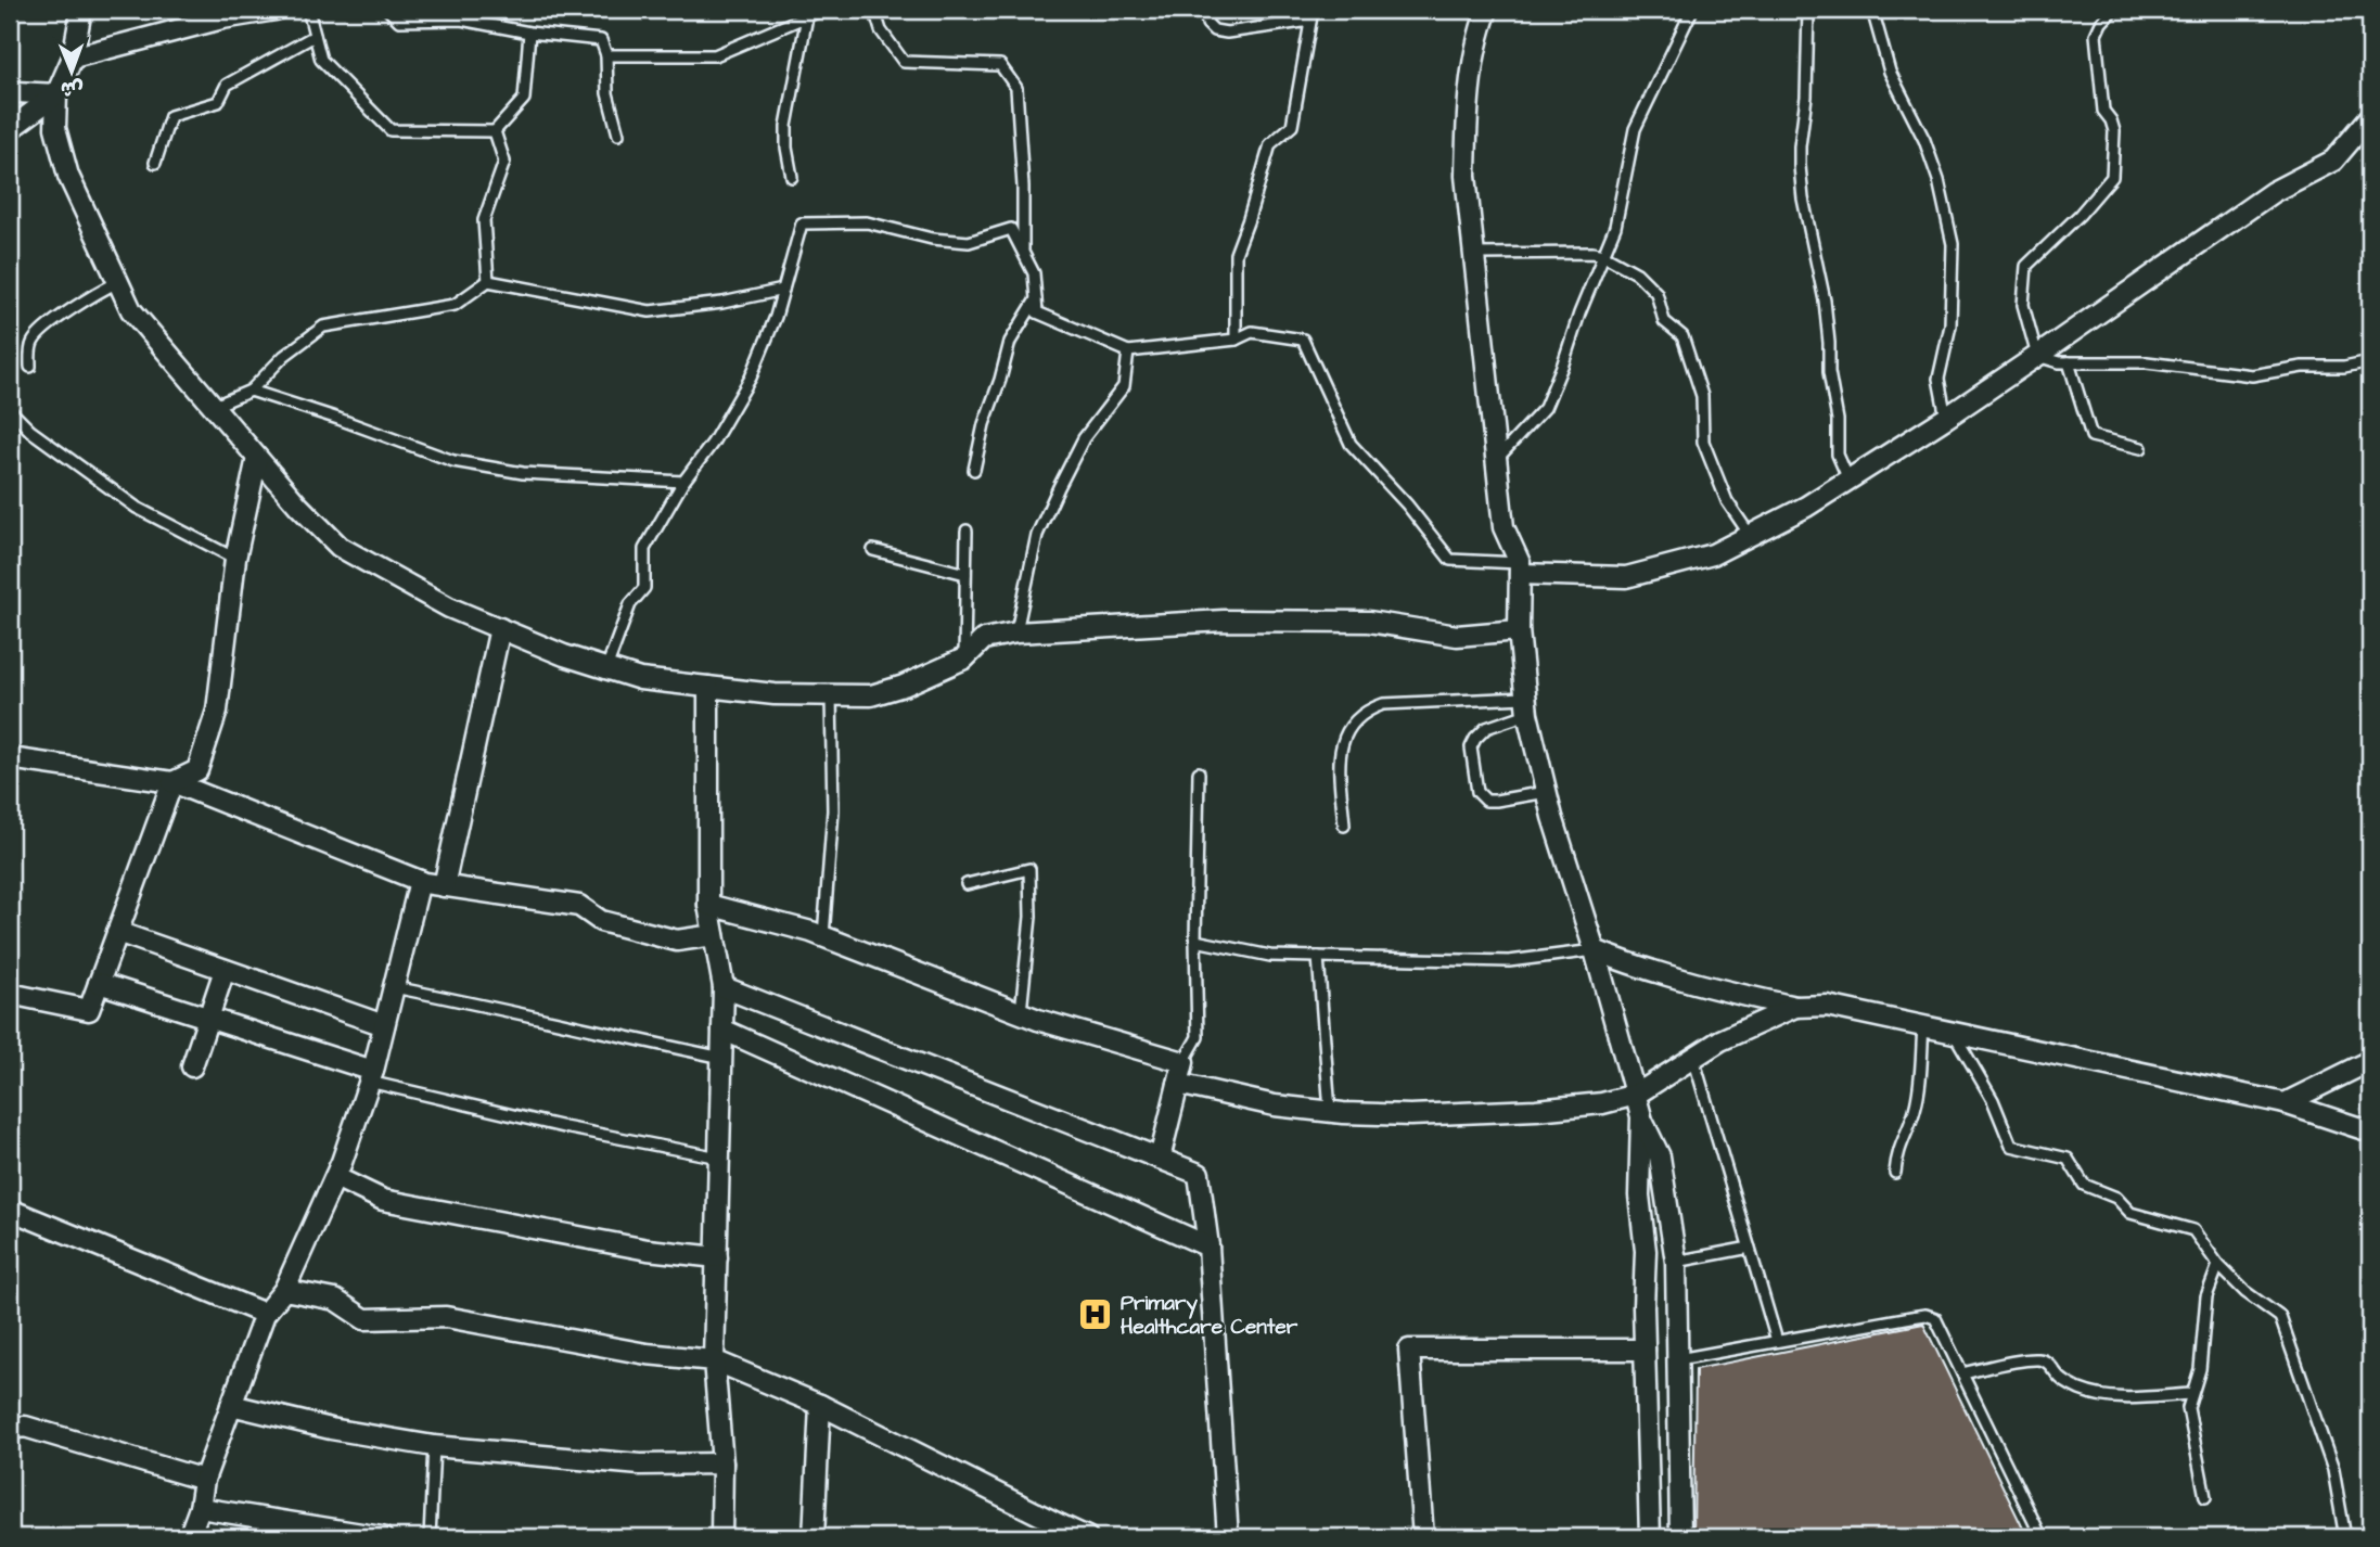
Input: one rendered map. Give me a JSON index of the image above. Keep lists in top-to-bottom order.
{
  "places": {
    "hospital": ["Primary Healthcare Center"]
  },
  "north": "bottom"
}
